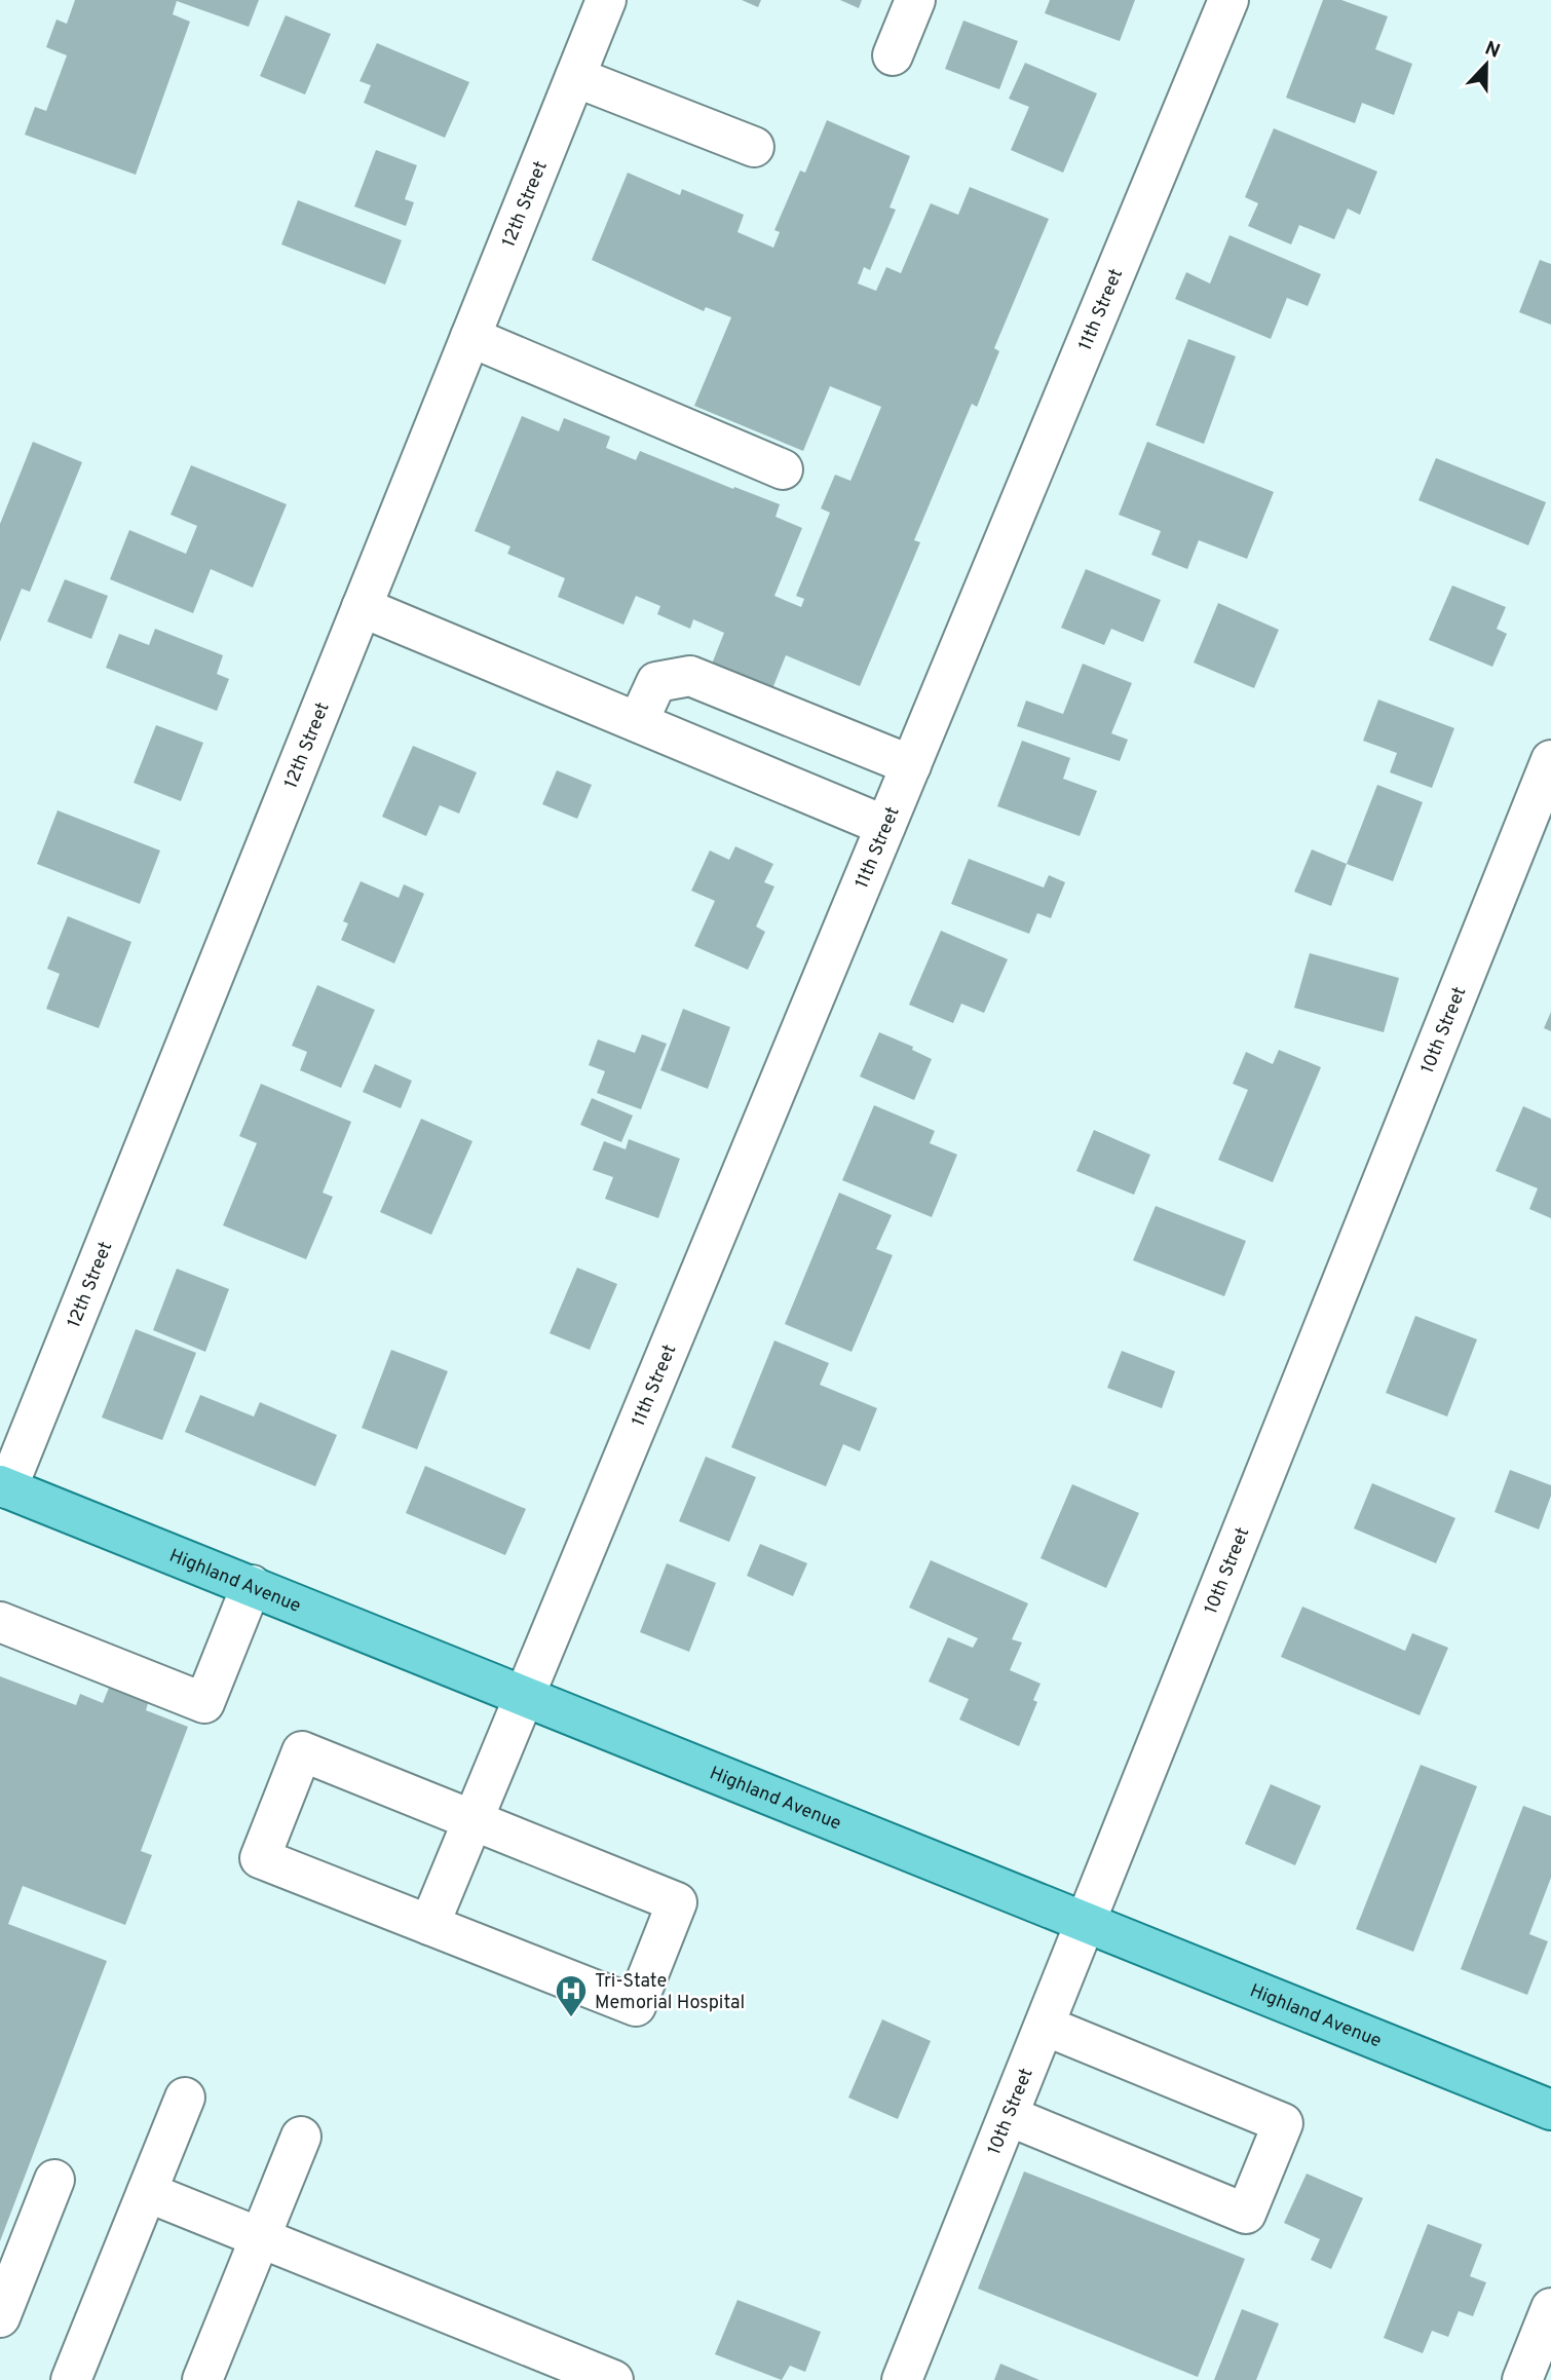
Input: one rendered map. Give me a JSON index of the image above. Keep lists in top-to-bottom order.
{
  "streets": {
    "main road": ["Highland Avenue"],
    "street": ["12th Street", "11th Street", "10th Street"]
  },
  "crossings": [
    ["12th Street", "Highland Avenue"],
    ["11th Street", "Highland Avenue"],
    ["10th Street", "Highland Avenue"]
  ],
  "places": {
    "hospital": ["Tri-State Memorial Hospital"]
  },
  "north": "top"
}
